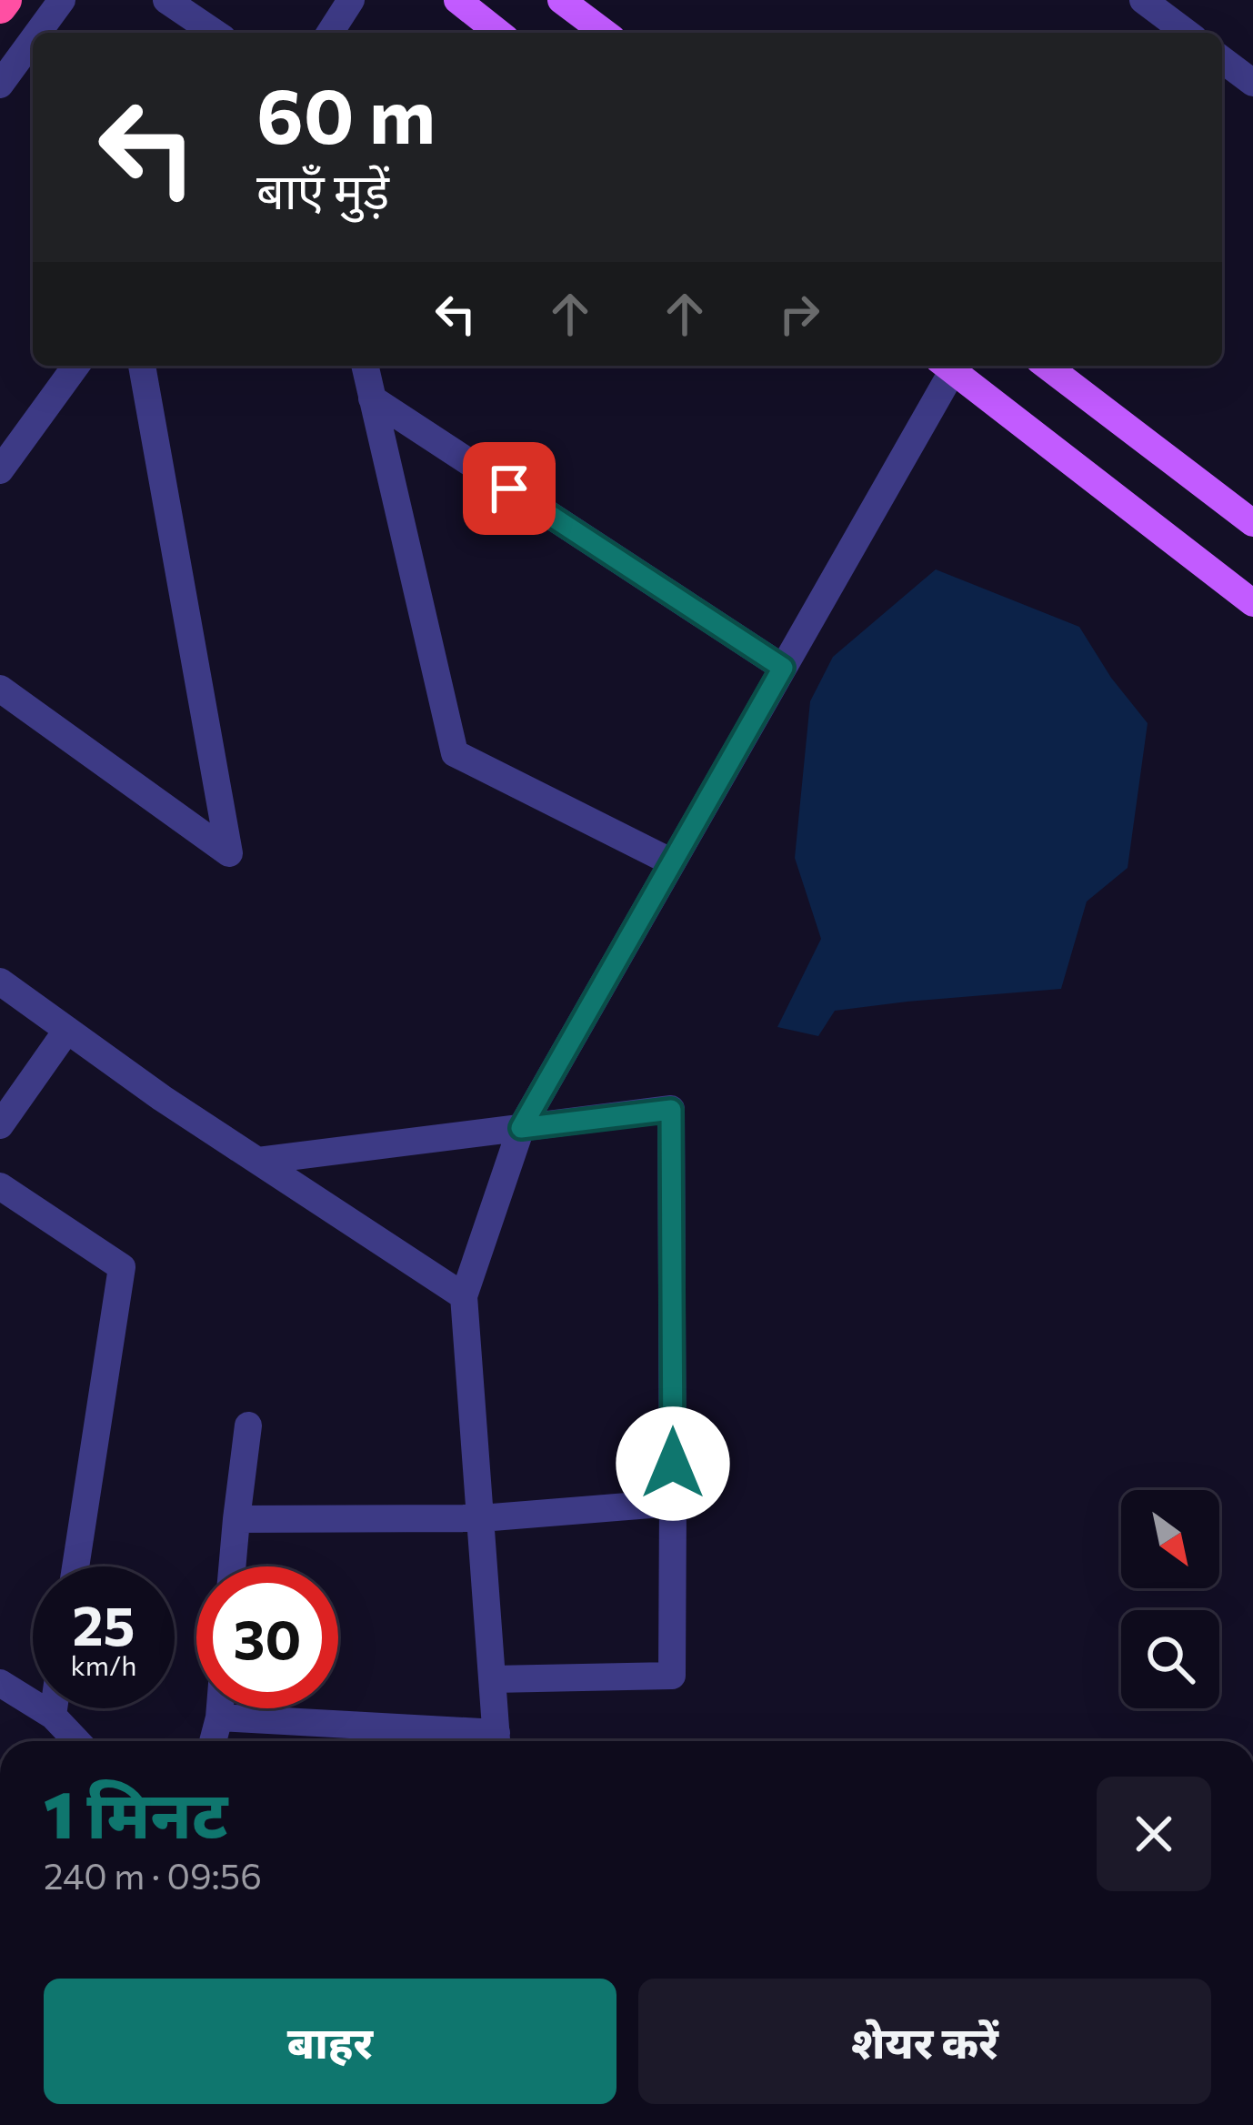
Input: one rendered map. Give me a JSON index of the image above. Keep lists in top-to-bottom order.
{
  "north": "bottom right",
  "page": {
    "turn": ["60 m", "बाएँ मुड़ें"],
    "speed": "25 km/h",
    "limit": "30",
    "heading": ["1 मिनट", "240 m · 09:56"],
    "buttons": ["बाहर", "शेयर करें"]
  }
}
